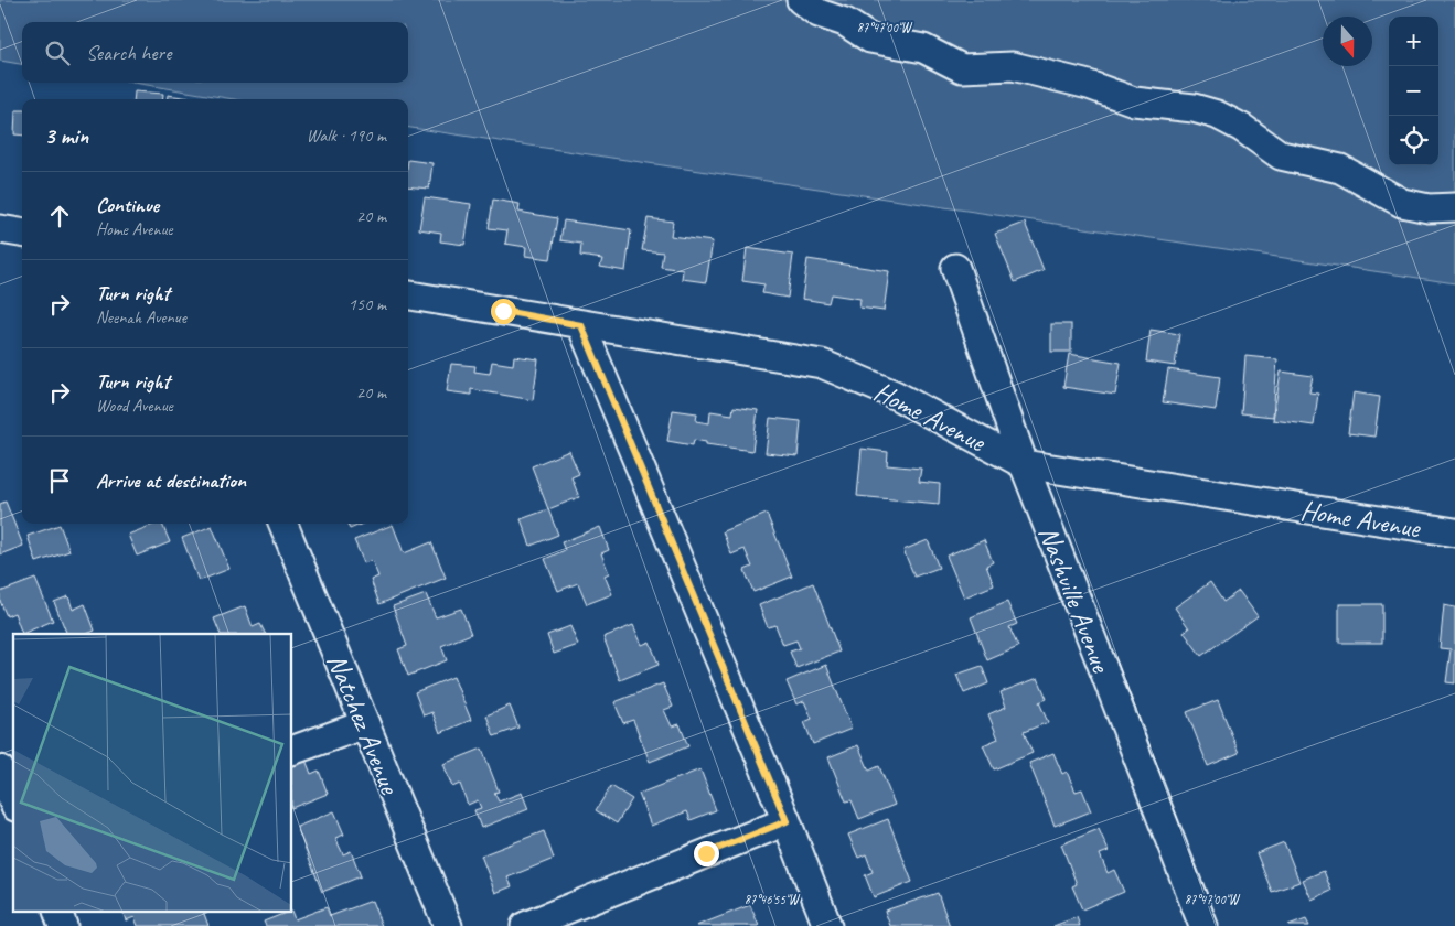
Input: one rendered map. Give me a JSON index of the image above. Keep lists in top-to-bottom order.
{
  "streets": {
    "street": ["Home Avenue", "Nashville Avenue", "Natchez Avenue"]
  },
  "crossings": [
    ["Home Avenue", "Nashville Avenue"]
  ],
  "north": "bottom",
  "page": {
    "map_buttons": ["+", "−"],
    "search": "Search here",
    "heading": ["3 min", "Walk · 190 m"],
    "list": [
      ["Continue", "Home Avenue", "20 m"],
      ["Turn right", "Neenah Avenue", "150 m"],
      ["Turn right", "Wood Avenue", "20 m"],
      "Arrive at destination"
    ]
  },
  "coordinates": ["87°47'00\"W", "87°46'55\"W"]
}
